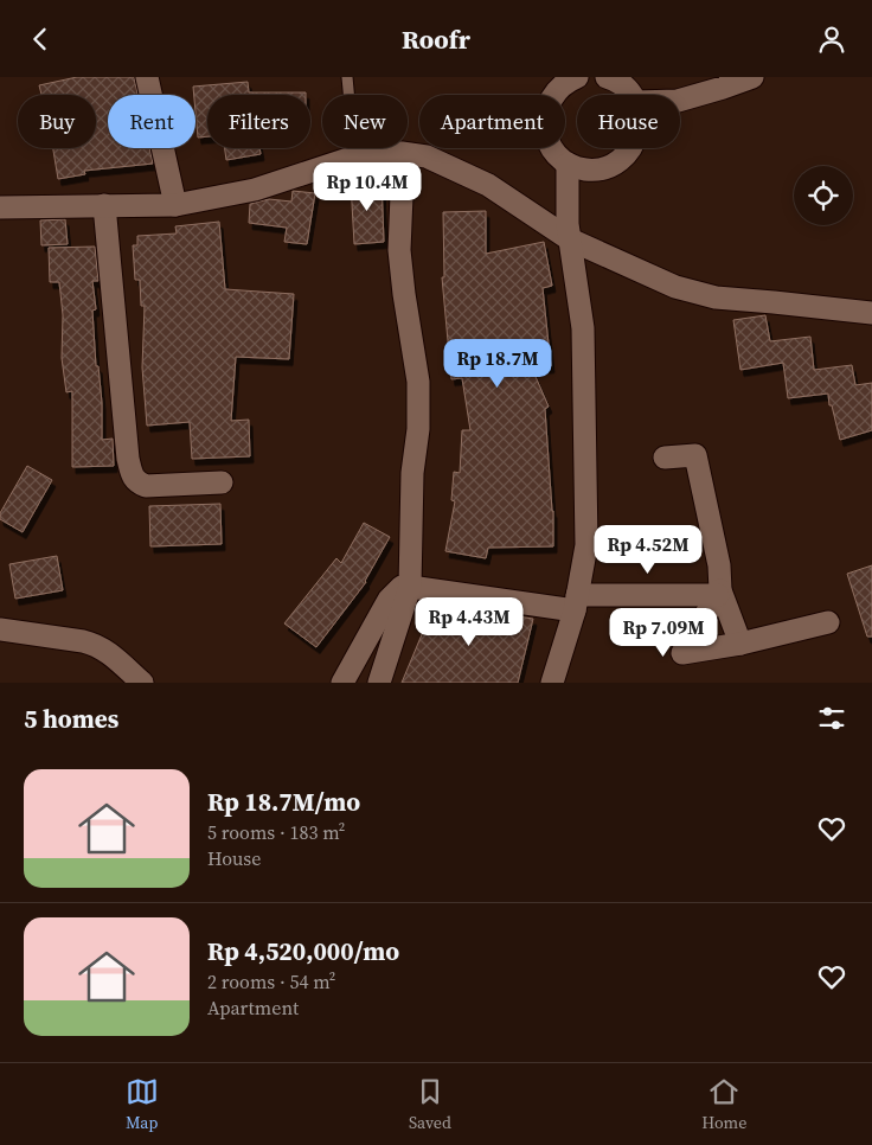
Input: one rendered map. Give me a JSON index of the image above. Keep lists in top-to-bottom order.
{
  "page": {
    "header": "Roofr",
    "chip": [
      "Buy",
      "Rent",
      "Filters",
      "New",
      "Apartment",
      "House"
    ],
    "price": [
      "Rp 10.4M",
      "Rp 18.7M",
      "Rp 4.52M",
      "Rp 4.43M",
      "Rp 7.09M"
    ],
    "heading": "5 homes",
    "list": [
      {
        "name": "Rp 18.7M/mo",
        "note": "5 rooms · 183 m² · House"
      },
      {
        "name": "Rp 4,520,000/mo",
        "note": "2 rooms · 54 m² · Apartment"
      }
    ],
    "tabs": ["Map", "Saved", "Home"]
  }
}
